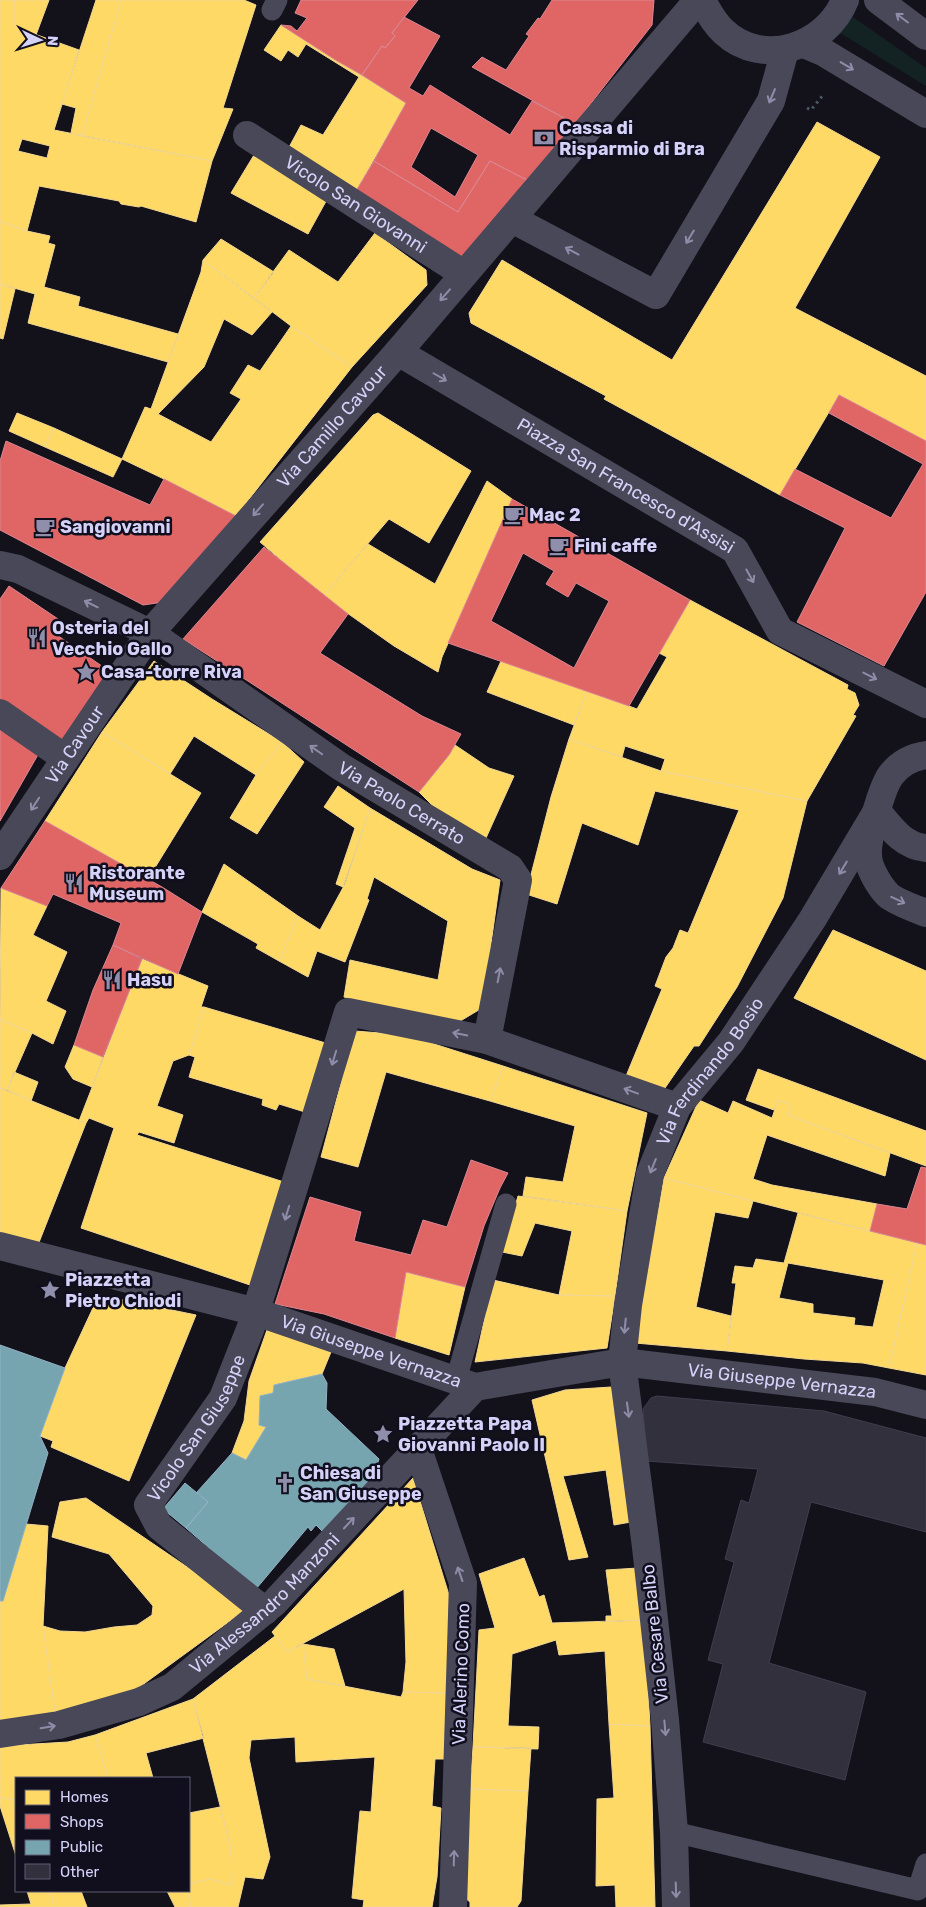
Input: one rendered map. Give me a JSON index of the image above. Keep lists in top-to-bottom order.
{
  "streets": {
    "street": [
      "Vicolo San Giovanni",
      "Via Camillo Cavour",
      "Piazza San Francesco d'Assisi",
      "Via Cavour",
      "Via Paolo Cerrato",
      "Via Ferdinando Bosio",
      "Via Giuseppe Vernazza",
      "Vicolo San Giuseppe",
      "Via Alessandro Manzoni",
      "Via Cesare Balbo",
      "Via Alerino Como"
    ]
  },
  "crossings": [
    ["Vicolo San Giovanni", "Via Camillo Cavour"],
    ["Via Camillo Cavour", "Piazza San Francesco d'Assisi"],
    ["Via Camillo Cavour", "Via Cavour"],
    ["Via Camillo Cavour", "Via Paolo Cerrato"],
    ["Via Cavour", "Via Paolo Cerrato"],
    ["Via Ferdinando Bosio", "Via Giuseppe Vernazza"],
    ["Via Ferdinando Bosio", "Via Cesare Balbo"],
    ["Via Giuseppe Vernazza", "Vicolo San Giuseppe"],
    ["Via Giuseppe Vernazza", "Via Alessandro Manzoni"],
    ["Via Giuseppe Vernazza", "Via Cesare Balbo"],
    ["Vicolo San Giuseppe", "Via Alessandro Manzoni"],
    ["Via Alessandro Manzoni", "Via Alerino Como"]
  ],
  "one_way": [
    "Via Camillo Cavour",
    "Piazza San Francesco d'Assisi",
    "Via Cavour",
    "Via Paolo Cerrato",
    "Via Ferdinando Bosio",
    "Via Alessandro Manzoni",
    "Via Cesare Balbo",
    "Via Alerino Como"
  ],
  "places": {
    "bank": ["Cassa di Risparmio di Bra"],
    "cafe": ["Mac 2", "Sangiovanni", "Fini caffe"],
    "restaurant": ["Osteria del Vecchio Gallo", "Ristorante Museum", "Hasu"],
    "place": ["Casa-torre Riva", "Piazzetta Pietro Chiodi", "Piazzetta Papa Giovanni Paolo II"],
    "church": ["Chiesa di San Giuseppe"]
  },
  "legend": [
    "Homes",
    "Shops",
    "Public",
    "Other"
  ],
  "north": "right"
}
